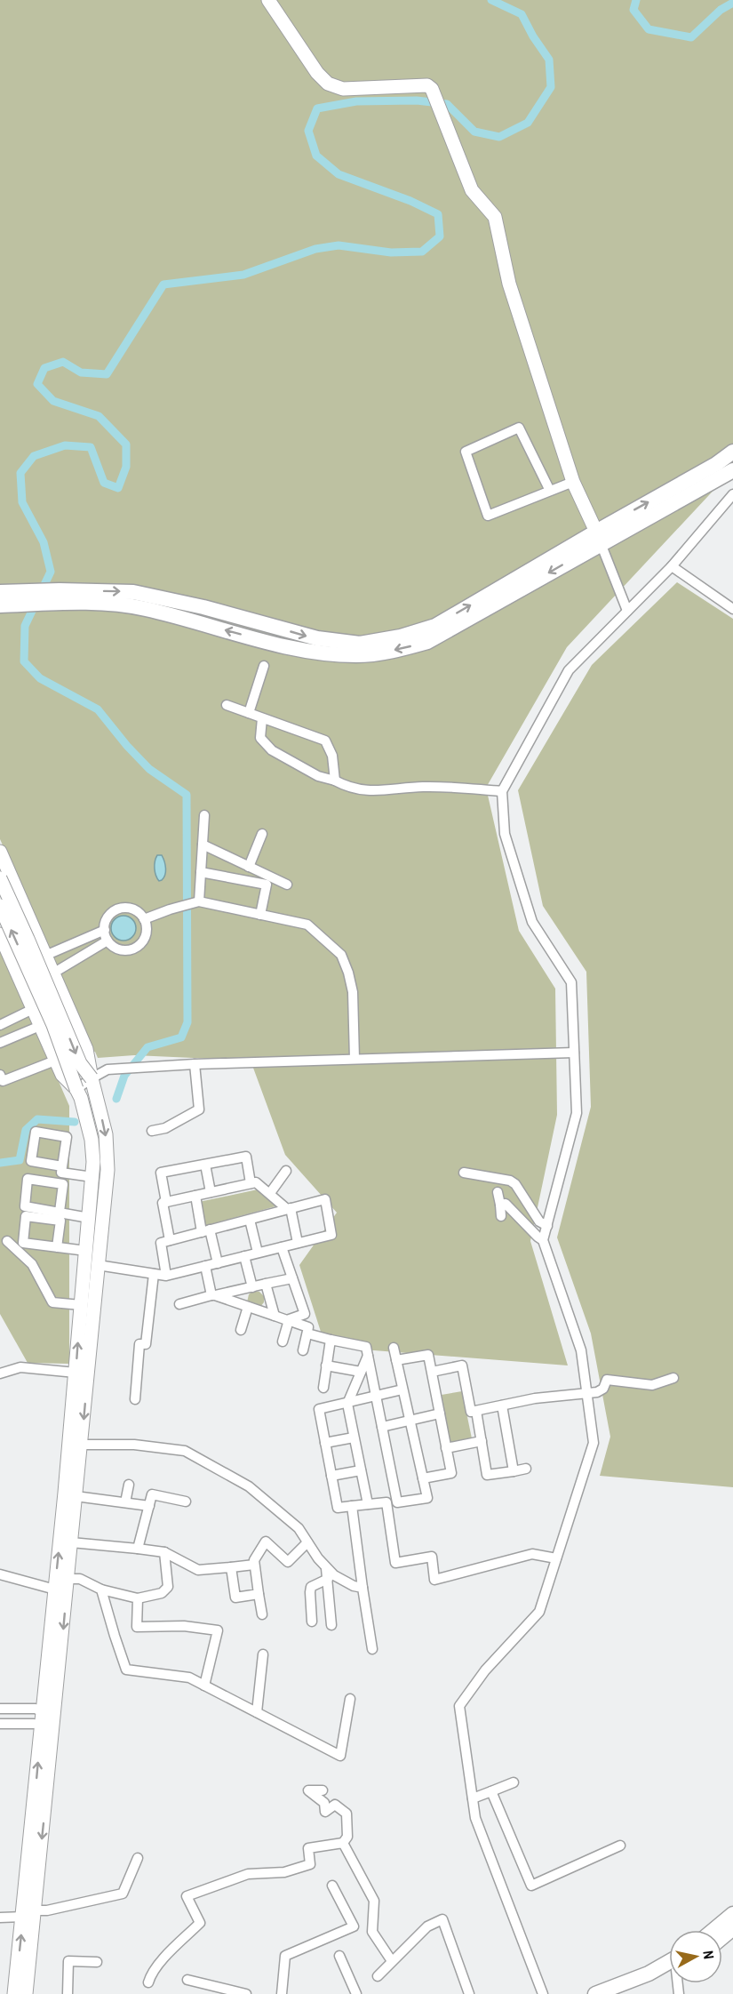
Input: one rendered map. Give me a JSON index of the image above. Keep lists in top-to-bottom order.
{
  "north": "right"
}
